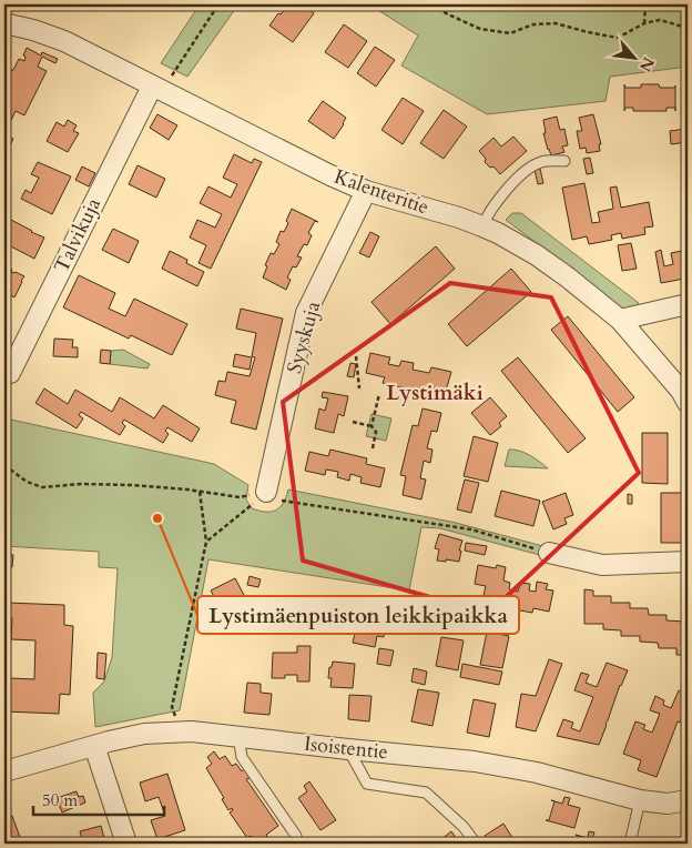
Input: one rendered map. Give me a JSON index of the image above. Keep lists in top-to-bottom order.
{
  "streets": {
    "street": [
      "Kalenteritie",
      "Talvikuja",
      "Syyskuja",
      "Isoistentie"
    ]
  },
  "crossings": [
    ["Kalenteritie", "Syyskuja"]
  ],
  "districts": ["Lystimäki"],
  "places": ["Lystimäenpuiston leikkipaikka"],
  "scale_bar": "50 m",
  "north": "bottom right"
}
